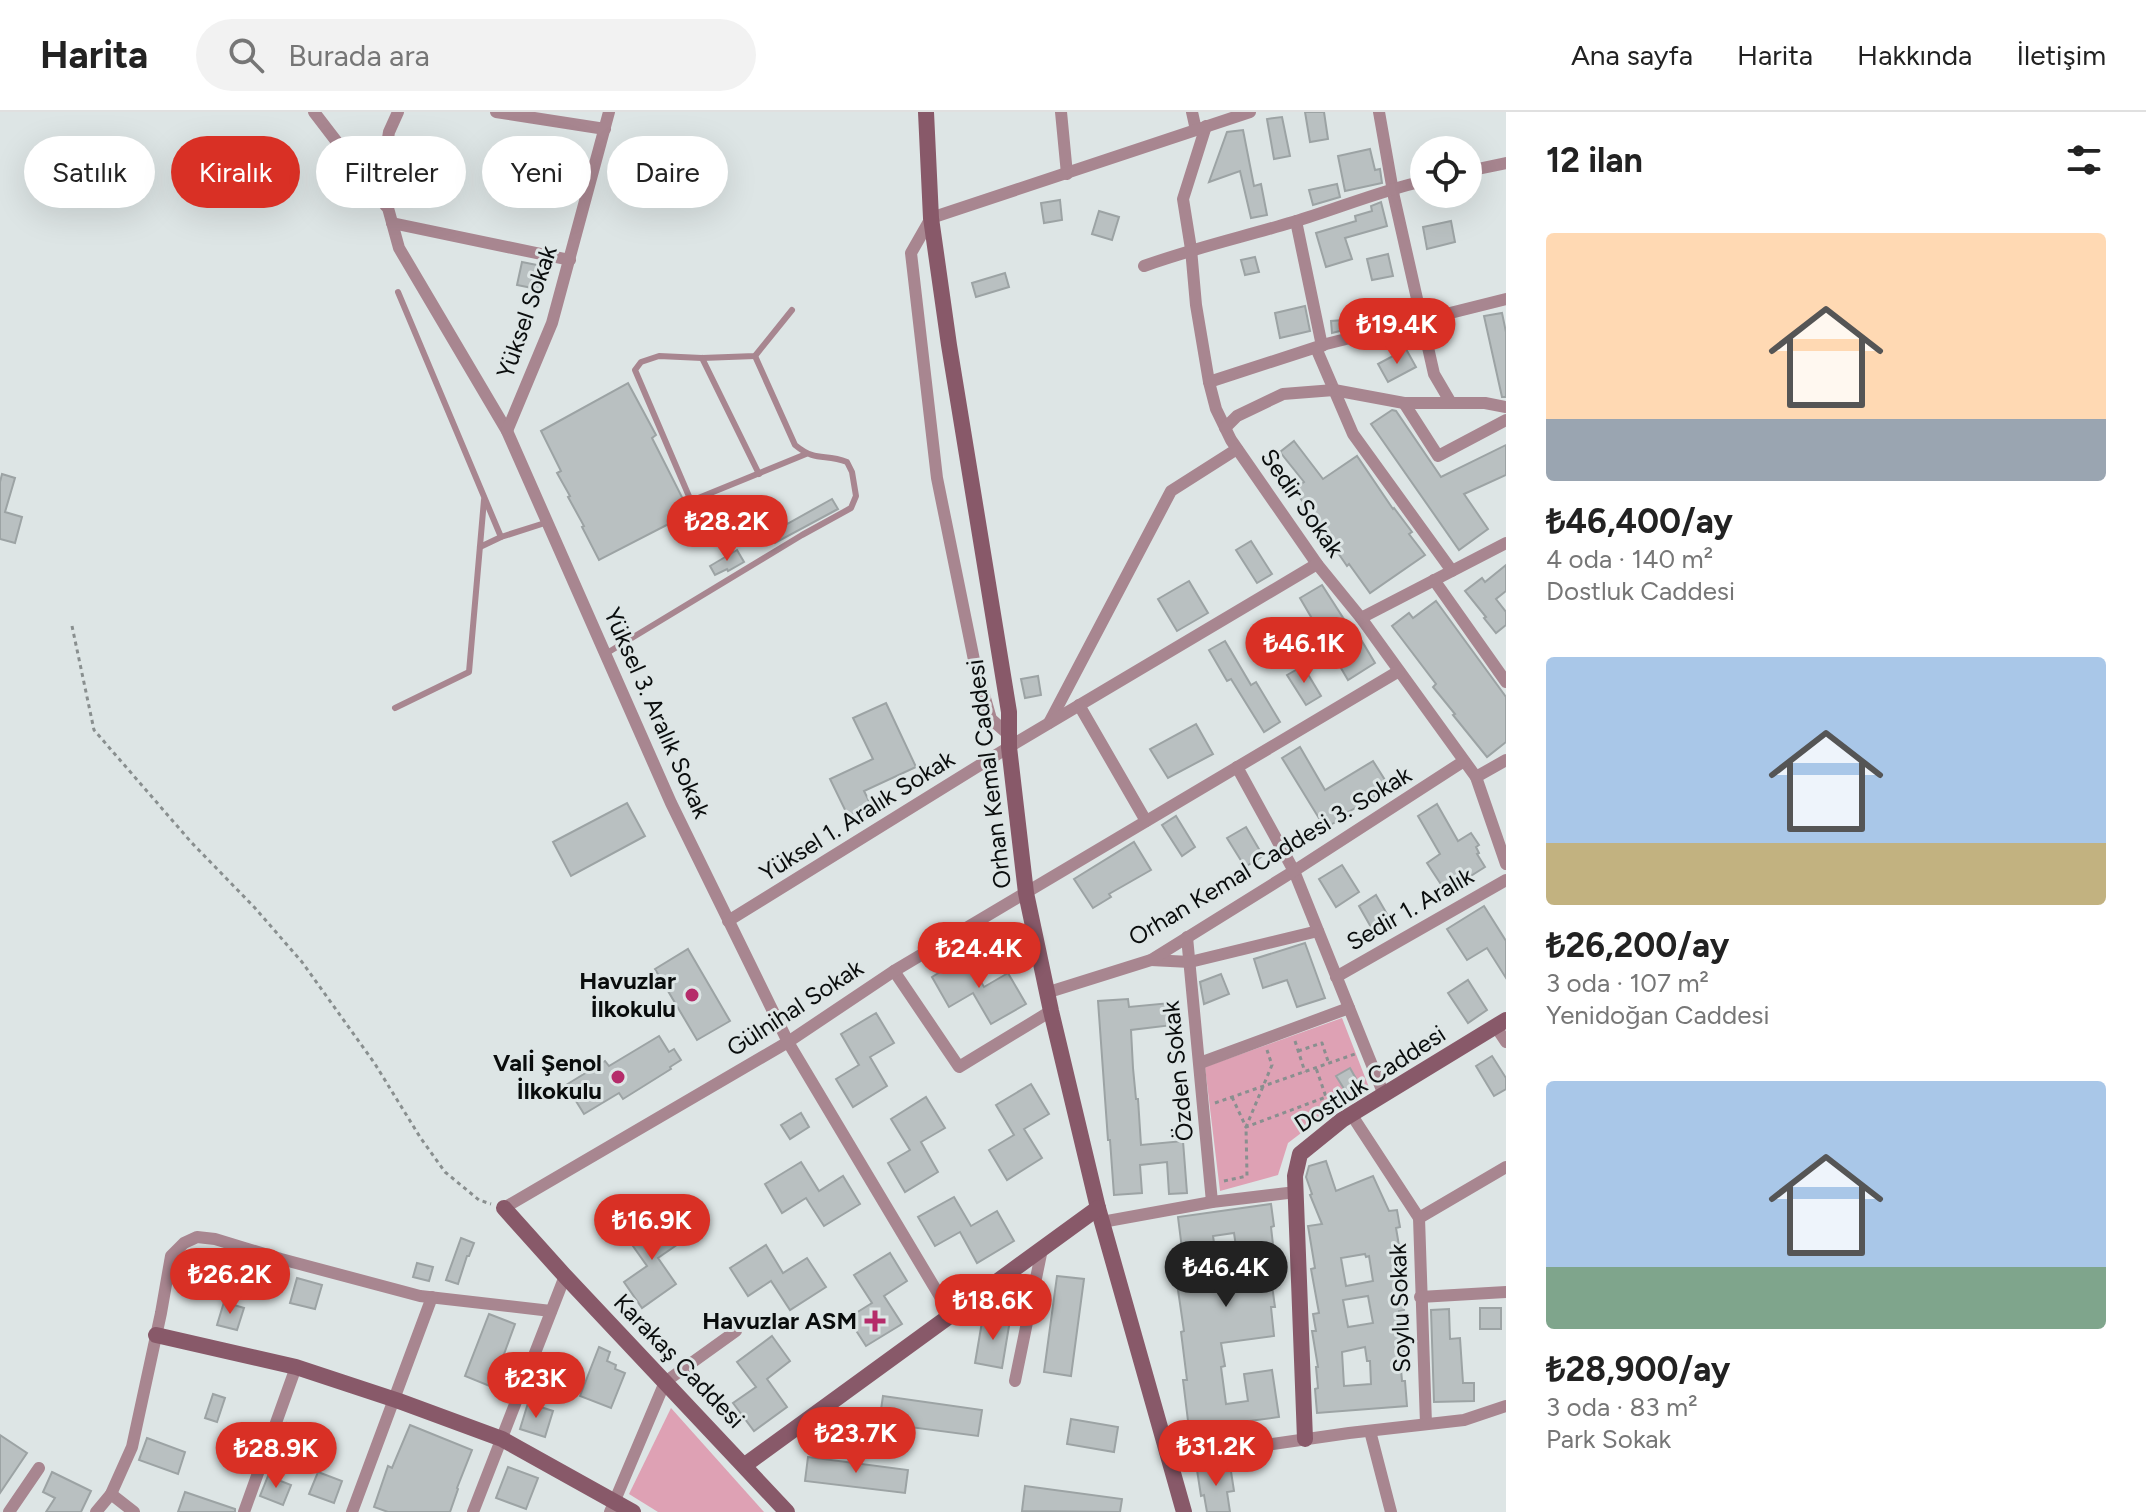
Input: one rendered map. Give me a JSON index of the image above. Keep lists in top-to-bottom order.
{
  "streets": {
    "street": [
      "Yüksel Sokak",
      "Sedir Sokak",
      "Yüksel 3. Aralık Sokak",
      "Orhan Kemal Caddesi",
      "Yüksel 1. Aralık Sokak",
      "Orhan Kemal Caddesi 3. Sokak",
      "Sedir 1. Aralık",
      "Gülnihal Sokak",
      "Özden Sokak",
      "Dostluk Caddesi",
      "Soylu Sokak",
      "Karakaş Caddesi"
    ]
  },
  "crossings": [
    ["Yüksel Sokak", "Yüksel 3. Aralık Sokak"],
    ["Sedir Sokak", "Yüksel 1. Aralık Sokak"],
    ["Sedir Sokak", "Orhan Kemal Caddesi 3. Sokak"],
    ["Sedir Sokak", "Gülnihal Sokak"],
    ["Yüksel 3. Aralık Sokak", "Yüksel 1. Aralık Sokak"],
    ["Yüksel 3. Aralık Sokak", "Gülnihal Sokak"],
    ["Orhan Kemal Caddesi", "Yüksel 1. Aralık Sokak"],
    ["Orhan Kemal Caddesi", "Orhan Kemal Caddesi 3. Sokak"],
    ["Orhan Kemal Caddesi", "Gülnihal Sokak"],
    ["Orhan Kemal Caddesi 3. Sokak", "Özden Sokak"],
    ["Gülnihal Sokak", "Karakaş Caddesi"],
    ["Dostluk Caddesi", "Soylu Sokak"]
  ],
  "places": {
    "other": ["Havuzlar İlkokulu", "Valİ Şenol İlkokulu"],
    "health": ["Havuzlar ASM"]
  },
  "page": {
    "header": "Harita",
    "search": "Burada ara",
    "nav": [
      "Ana sayfa",
      "Harita",
      "Hakkında",
      "İletişim"
    ],
    "heading": "12 ilan",
    "chip": [
      "Satılık",
      "Kiralık",
      "Filtreler",
      "Yeni",
      "Daire"
    ],
    "list": [
      {
        "name": "₺46,400/ay",
        "note": "4 oda · 140 m² · Dostluk Caddesi"
      },
      {
        "name": "₺26,200/ay",
        "note": "3 oda · 107 m² · Yenidoğan Caddesi"
      },
      {
        "name": "₺28,900/ay",
        "note": "3 oda · 83 m² · Park Sokak"
      }
    ],
    "price": [
      "₺19.4K",
      "₺28.2K",
      "₺46.1K",
      "₺24.4K",
      "₺16.9K",
      "₺46.4K",
      "₺26.2K",
      "₺18.6K",
      "₺23K",
      "₺23.7K",
      "₺31.2K",
      "₺28.9K"
    ]
  }
}
